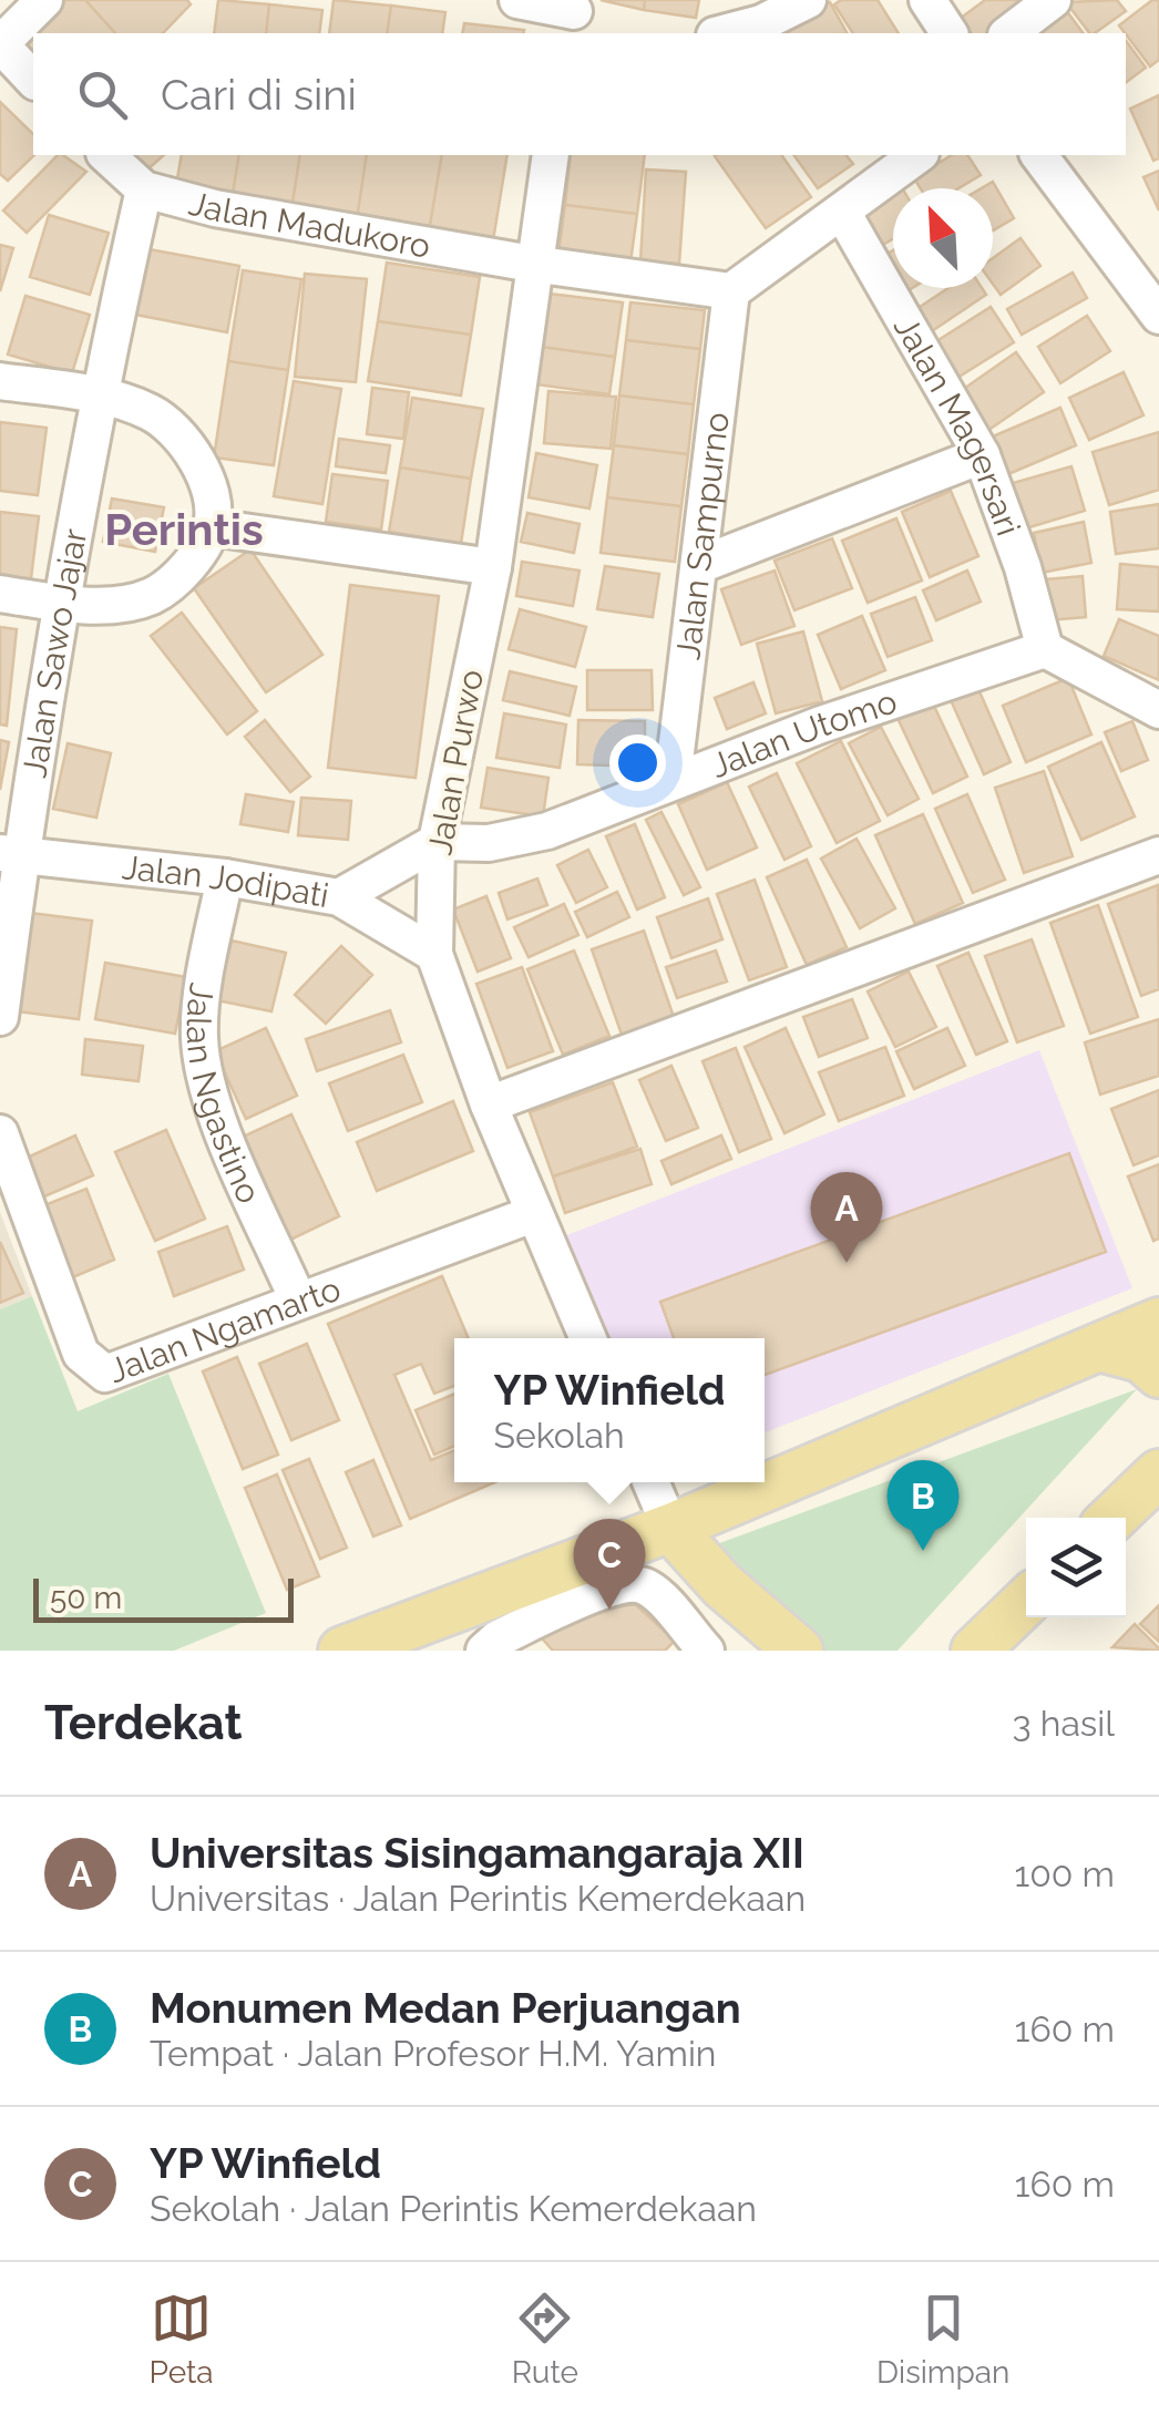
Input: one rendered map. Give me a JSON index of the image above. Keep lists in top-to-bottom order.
{
  "streets": {
    "street": [
      "Jalan Madukoro",
      "Jalan Magersari",
      "Jalan Sampurno",
      "Jalan Sawo Jajar",
      "Jalan Utomo",
      "Jalan Purwo",
      "Jalan Jodipati",
      "Jalan Ngastino",
      "Jalan Ngamarto"
    ]
  },
  "crossings": [
    ["Jalan Madukoro", "Jalan Sampurno"],
    ["Jalan Madukoro", "Jalan Sawo Jajar"],
    ["Jalan Madukoro", "Jalan Purwo"],
    ["Jalan Magersari", "Jalan Utomo"],
    ["Jalan Sampurno", "Jalan Utomo"],
    ["Jalan Sawo Jajar", "Jalan Jodipati"],
    ["Jalan Utomo", "Jalan Purwo"],
    ["Jalan Purwo", "Jalan Jodipati"],
    ["Jalan Purwo", "Jalan Ngamarto"],
    ["Jalan Jodipati", "Jalan Ngastino"],
    ["Jalan Ngastino", "Jalan Ngamarto"]
  ],
  "districts": ["Perintis"],
  "scale_bar": "50 m",
  "north": "top left",
  "page": {
    "search": "Cari di sini",
    "pins": ["A", "B", "C"],
    "popup": ["YP Winfield", "Sekolah"],
    "scale": "50 m",
    "heading": ["Terdekat", "3 hasil"],
    "list": [
      {
        "mark": "A",
        "name": "Universitas Sisingamangaraja XII",
        "note": "Universitas · Jalan Perintis Kemerdekaan",
        "value": "100 m"
      },
      {
        "mark": "B",
        "name": "Monumen Medan Perjuangan",
        "note": "Tempat · Jalan Profesor H.M. Yamin",
        "value": "160 m"
      },
      {
        "mark": "C",
        "name": "YP Winfield",
        "note": "Sekolah · Jalan Perintis Kemerdekaan",
        "value": "160 m"
      }
    ],
    "nav": ["Peta", "Rute", "Disimpan"]
  }
}
